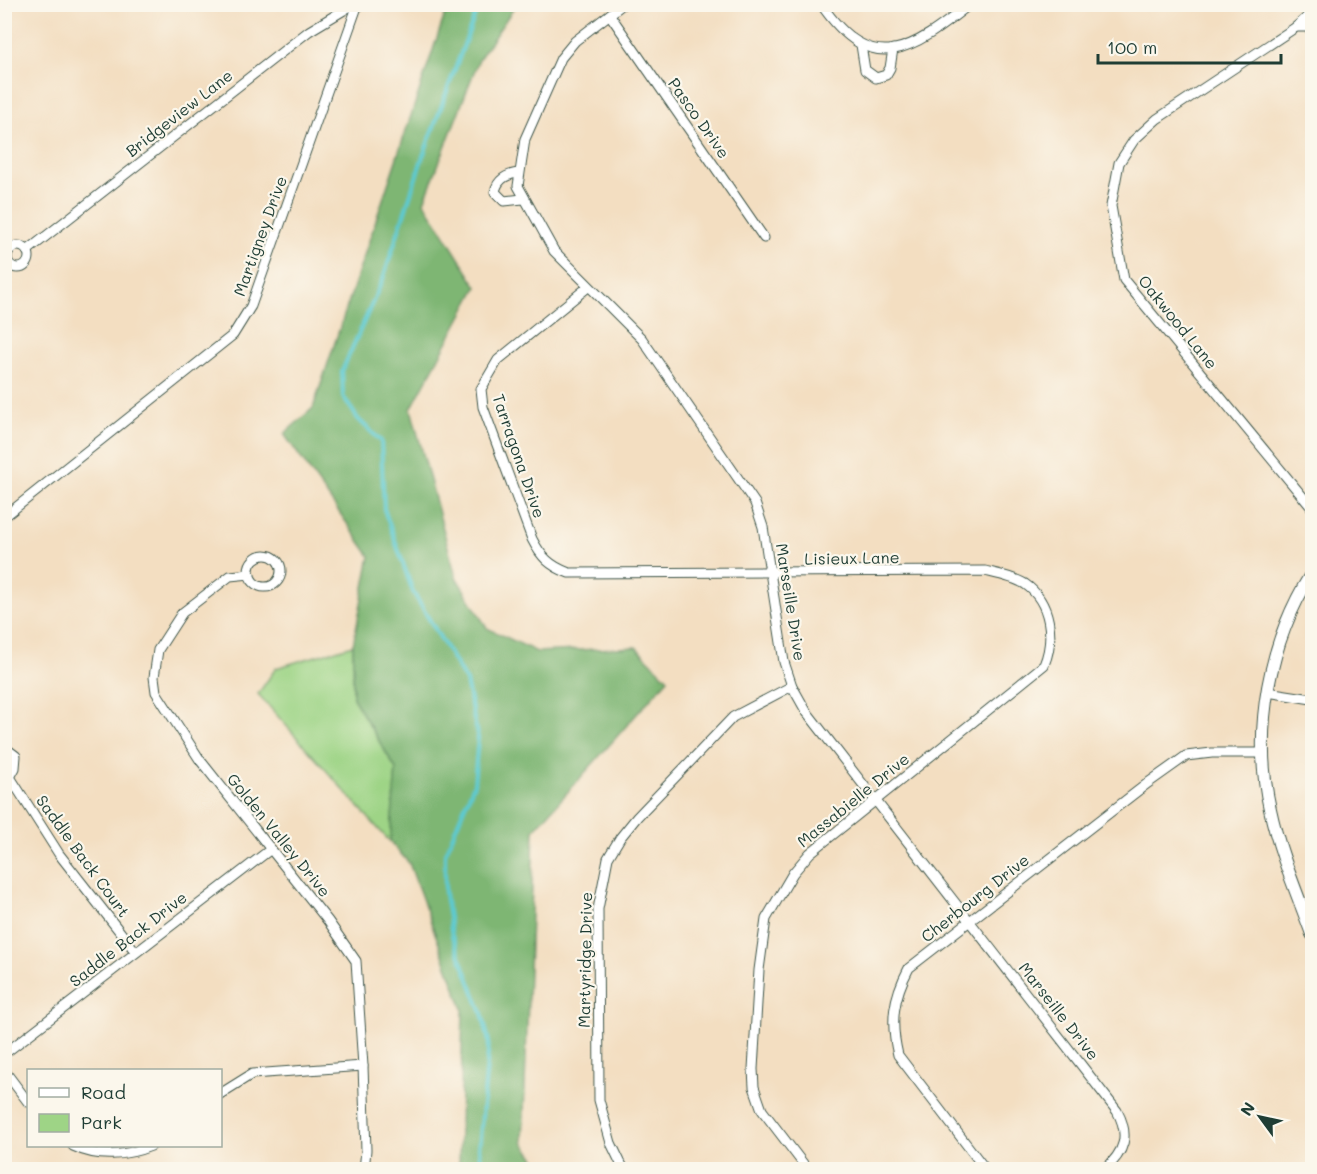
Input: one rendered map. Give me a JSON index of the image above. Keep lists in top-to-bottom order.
{
  "streets": {
    "street": [
      "Bridgeview Lane",
      "Pasco Drive",
      "Martigney Drive",
      "Oakwood Lane",
      "Tarragona Drive",
      "Lisieux Lane",
      "Marseille Drive",
      "Massabielle Drive",
      "Golden Valley Drive",
      "Saddle Back Court",
      "Cherbourg Drive",
      "Saddle Back Drive",
      "Martyridge Drive"
    ]
  },
  "crossings": [
    ["Tarragona Drive", "Lisieux Lane"],
    ["Tarragona Drive", "Marseille Drive"],
    ["Lisieux Lane", "Marseille Drive"],
    ["Lisieux Lane", "Massabielle Drive"],
    ["Marseille Drive", "Massabielle Drive"],
    ["Marseille Drive", "Cherbourg Drive"],
    ["Marseille Drive", "Martyridge Drive"],
    ["Golden Valley Drive", "Saddle Back Drive"],
    ["Saddle Back Court", "Saddle Back Drive"]
  ],
  "legend": ["Road", "Park"],
  "scale_bar": "100 m",
  "north": "top left"
}
